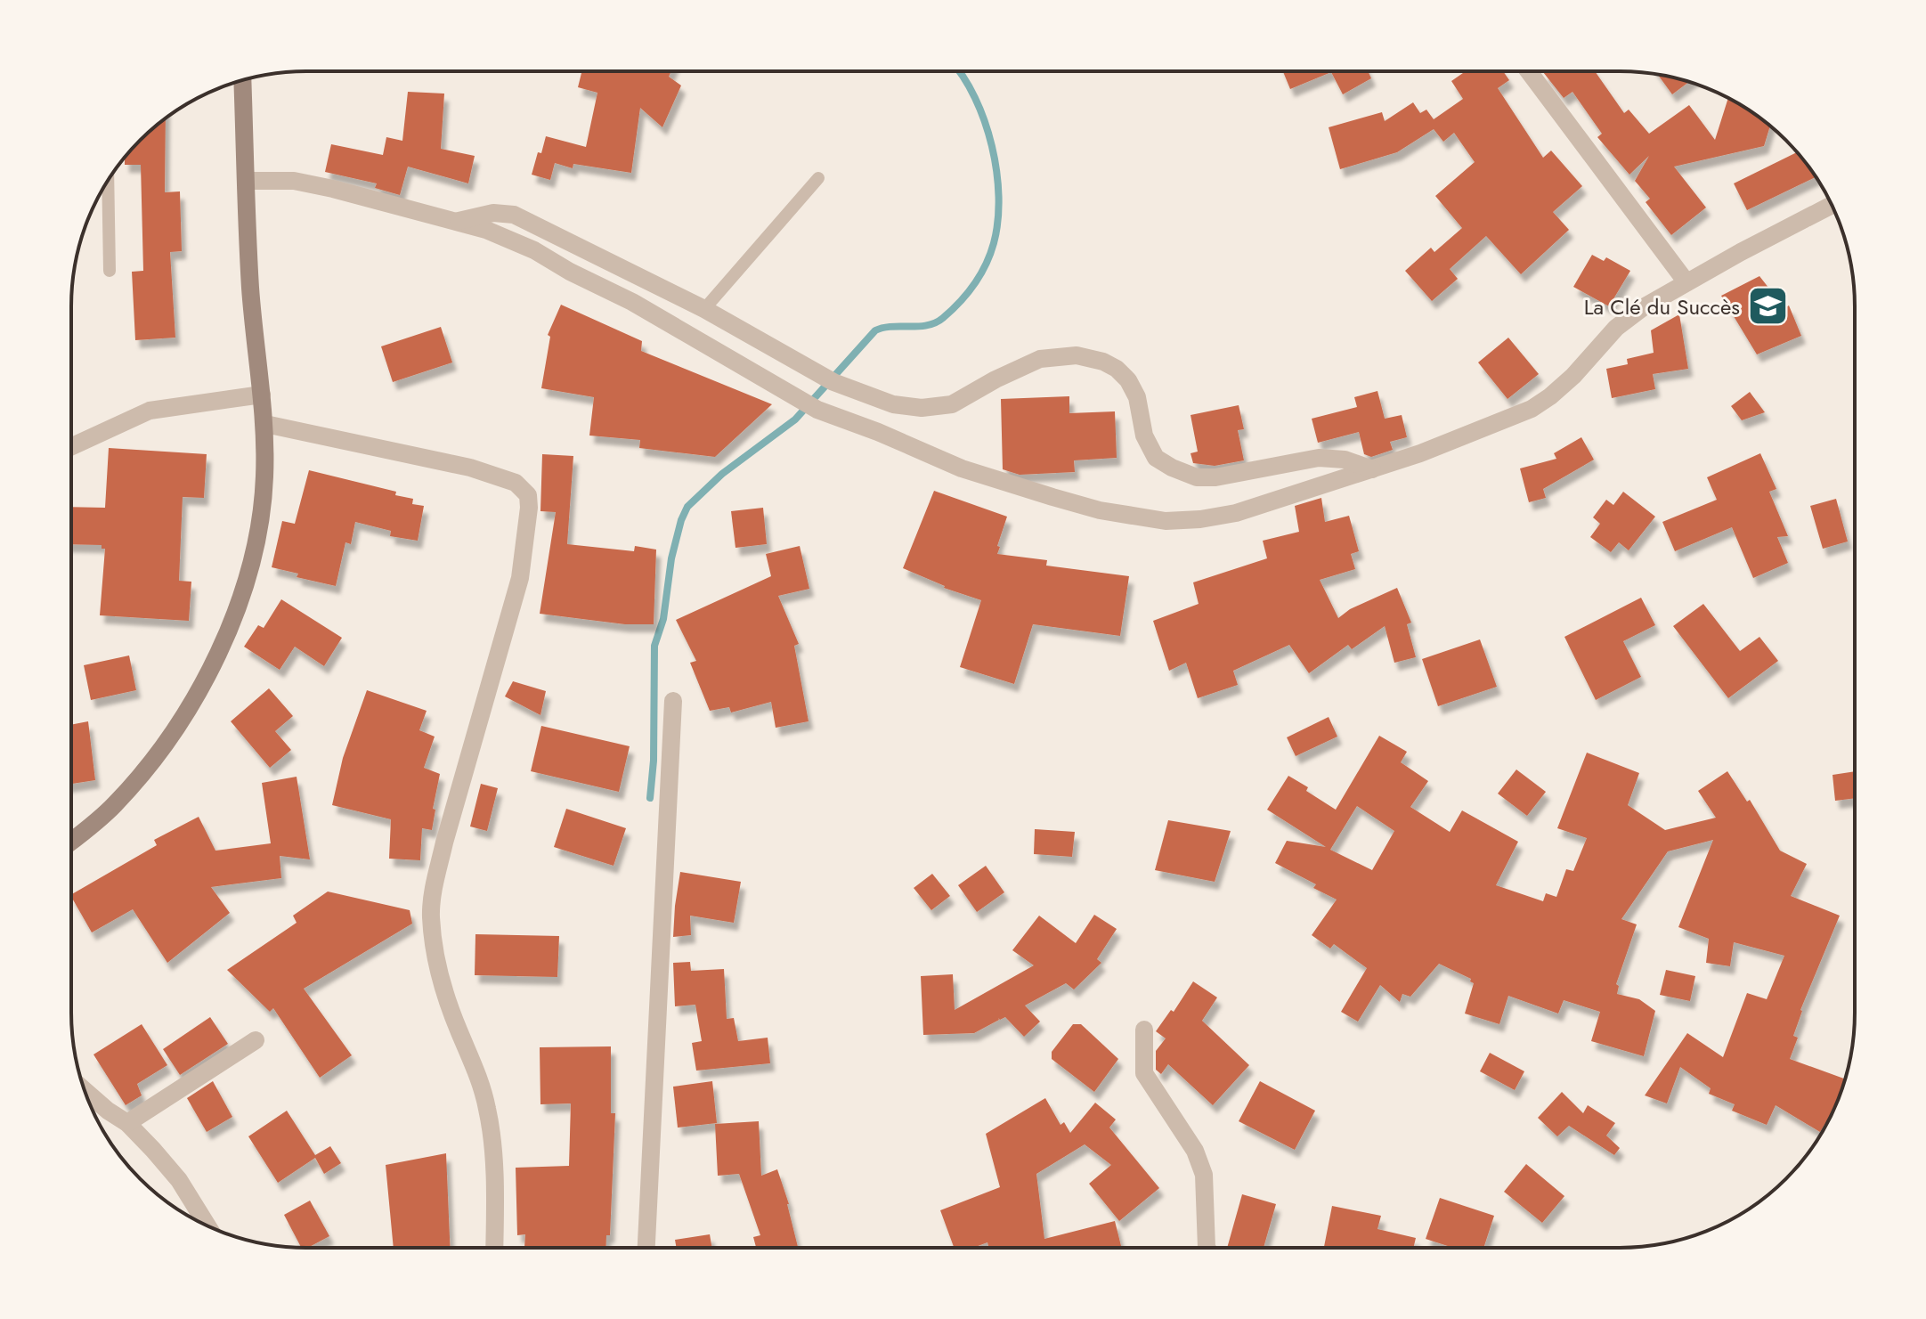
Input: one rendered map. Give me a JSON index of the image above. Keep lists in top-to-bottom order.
{
  "places": {
    "school or university": ["La Clé du Succès"]
  }
}
